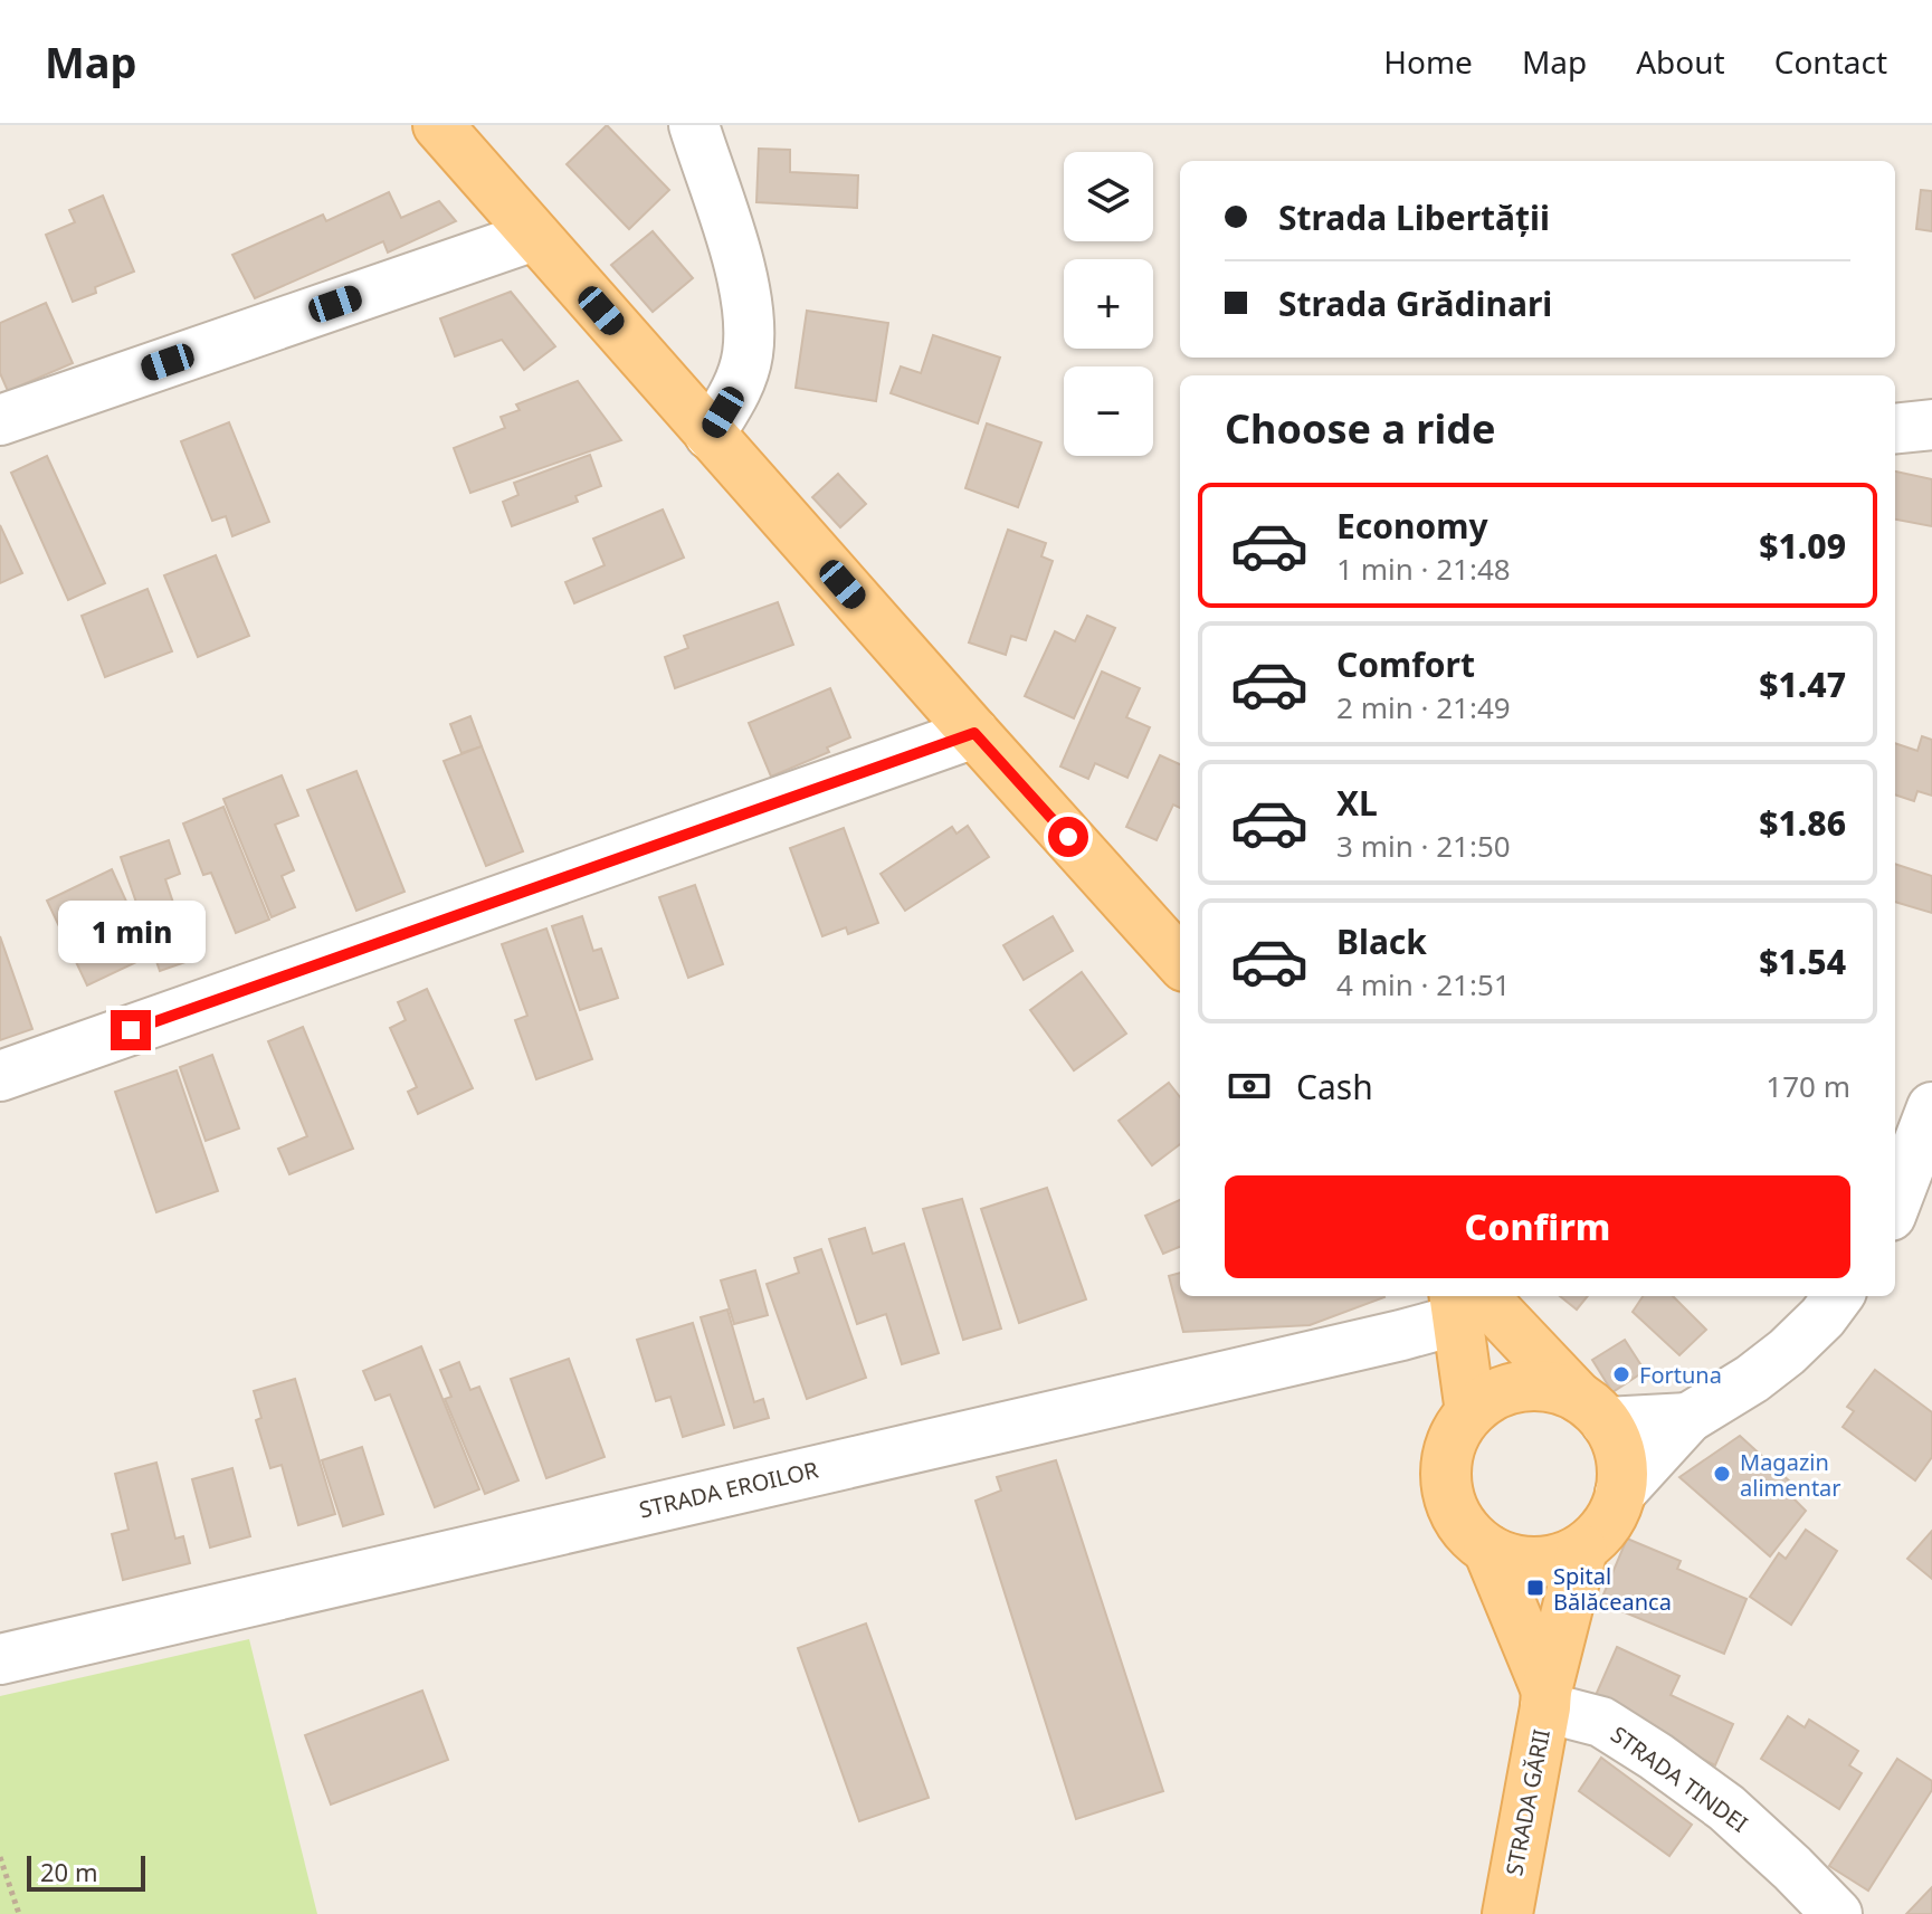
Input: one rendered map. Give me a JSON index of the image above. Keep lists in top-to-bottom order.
{
  "streets": {
    "main road": ["STRADA GĂRII"],
    "street": ["STRADA EROILOR", "STRADA TINDEI"]
  },
  "crossings": [
    ["STRADA TINDEI", "STRADA GĂRII"]
  ],
  "places": {
    "other": ["Fortuna", "Magazin alimentar"],
    "transit": ["Spital Bălăceanca"]
  },
  "scale_bar": "20 m",
  "page": {
    "header": "Map",
    "nav": [
      "Home",
      "Map",
      "About",
      "Contact"
    ],
    "map_buttons": ["+", "−"],
    "banner": ["Strada Libertății", "Strada Grădinari"],
    "heading": "Choose a ride",
    "list": [
      {
        "name": "Economy",
        "note": "1 min · 21:48",
        "value": "$1.09"
      },
      {
        "name": "Comfort",
        "note": "2 min · 21:49",
        "value": "$1.47"
      },
      {
        "name": "XL",
        "note": "3 min · 21:50",
        "value": "$1.86"
      },
      {
        "name": "Black",
        "note": "4 min · 21:51",
        "value": "$1.54"
      }
    ],
    "bubble": "1 min",
    "pay": ["Cash", "170 m"],
    "buttons": "Confirm",
    "scale": "20 m"
  }
}
